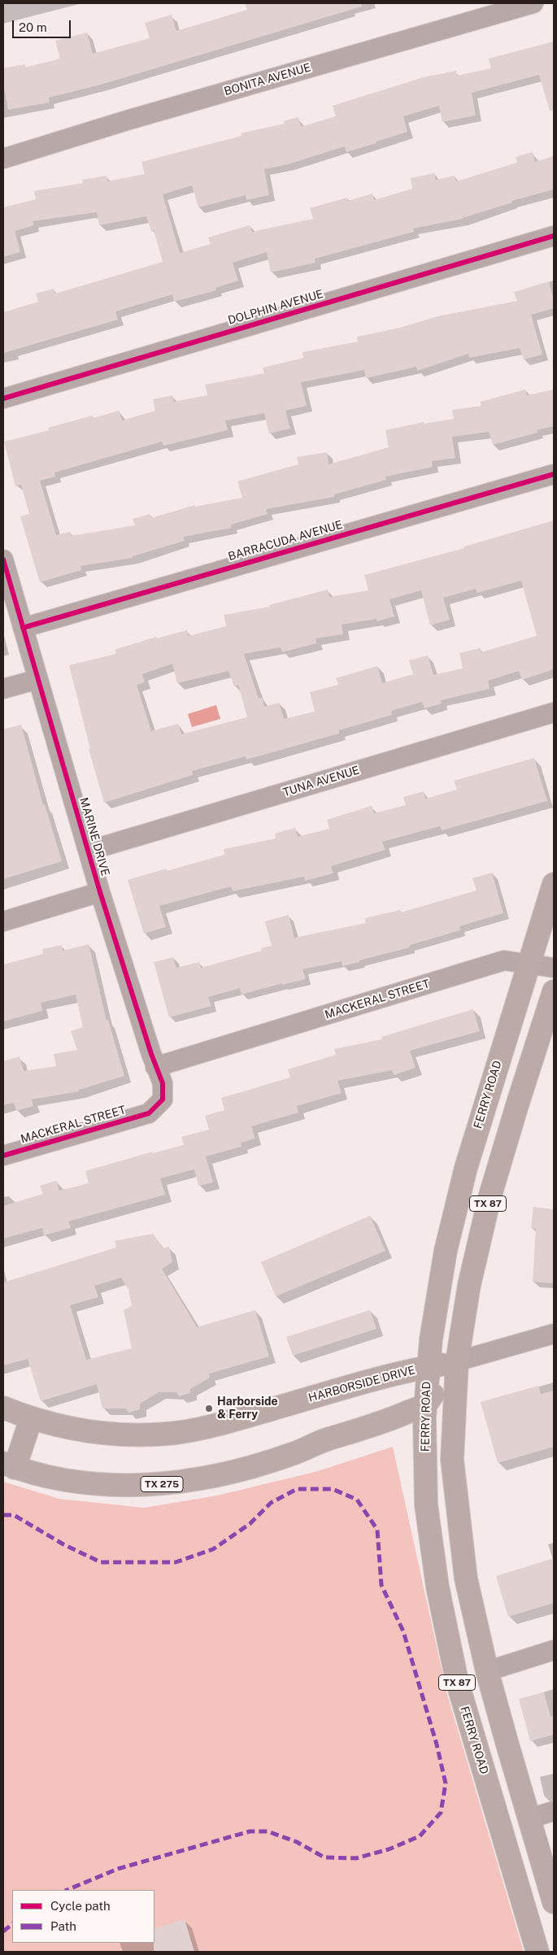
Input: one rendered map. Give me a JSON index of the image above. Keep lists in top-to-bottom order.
{
  "streets": {
    "main road": [
      "FERRY ROAD",
      "TX 87",
      "HARBORSIDE DRIVE",
      "TX 275"
    ],
    "street": [
      "BONITA AVENUE",
      "DOLPHIN AVENUE",
      "BARRACUDA AVENUE",
      "TUNA AVENUE",
      "MARINE DRIVE",
      "MACKERAL STREET"
    ]
  },
  "crossings": [
    ["BARRACUDA AVENUE", "MARINE DRIVE"],
    ["TUNA AVENUE", "MARINE DRIVE"],
    ["MARINE DRIVE", "MACKERAL STREET"],
    ["MACKERAL STREET", "FERRY ROAD"],
    ["FERRY ROAD", "HARBORSIDE DRIVE"],
    ["FERRY ROAD", "TX 275"],
    ["TX 87", "HARBORSIDE DRIVE"]
  ],
  "places": ["Harborside & Ferry"],
  "legend": ["Cycle path", "Path"],
  "scale_bar": "20 m"
}
